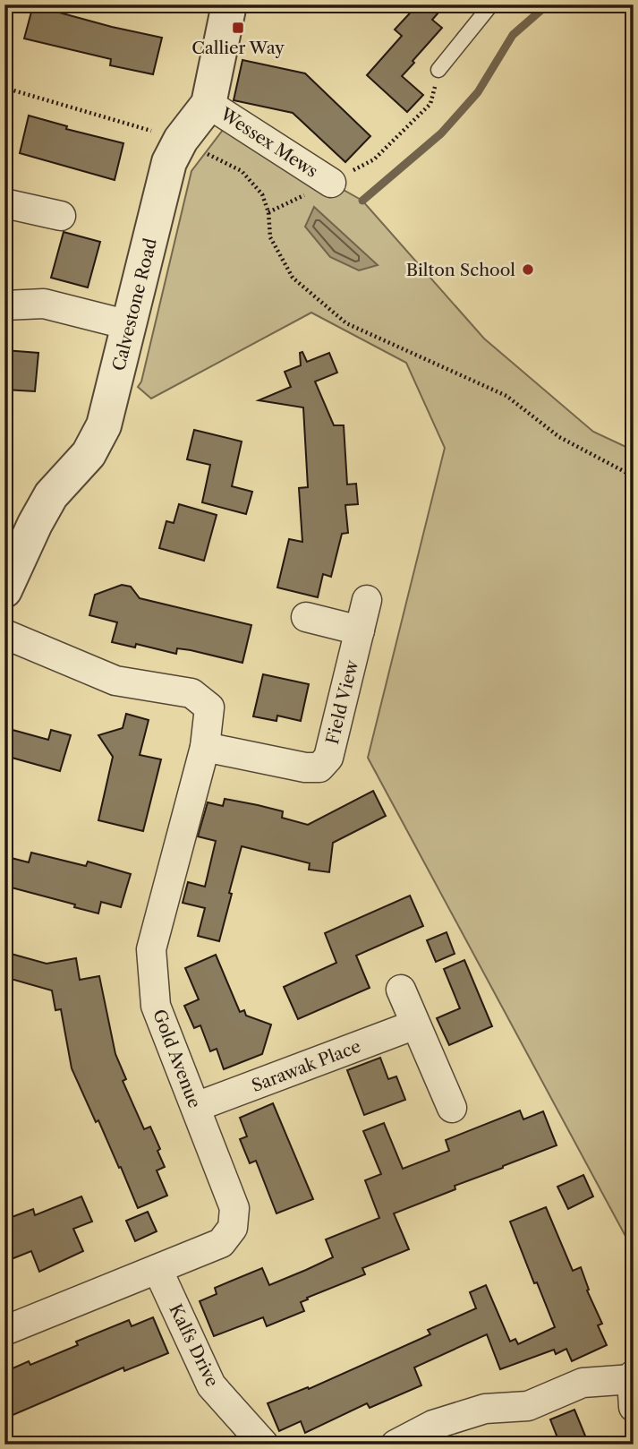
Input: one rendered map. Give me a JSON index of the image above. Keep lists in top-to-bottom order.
{
  "streets": {
    "street": [
      "Wessex Mews",
      "Calvestone Road",
      "Field View",
      "Gold Avenue",
      "Sarawak Place",
      "Kalfs Drive"
    ]
  },
  "crossings": [
    ["Wessex Mews", "Calvestone Road"],
    ["Field View", "Gold Avenue"],
    ["Gold Avenue", "Sarawak Place"],
    ["Gold Avenue", "Kalfs Drive"]
  ],
  "places": {
    "transit": ["Callier Way"],
    "other": ["Bilton School"]
  }
}
